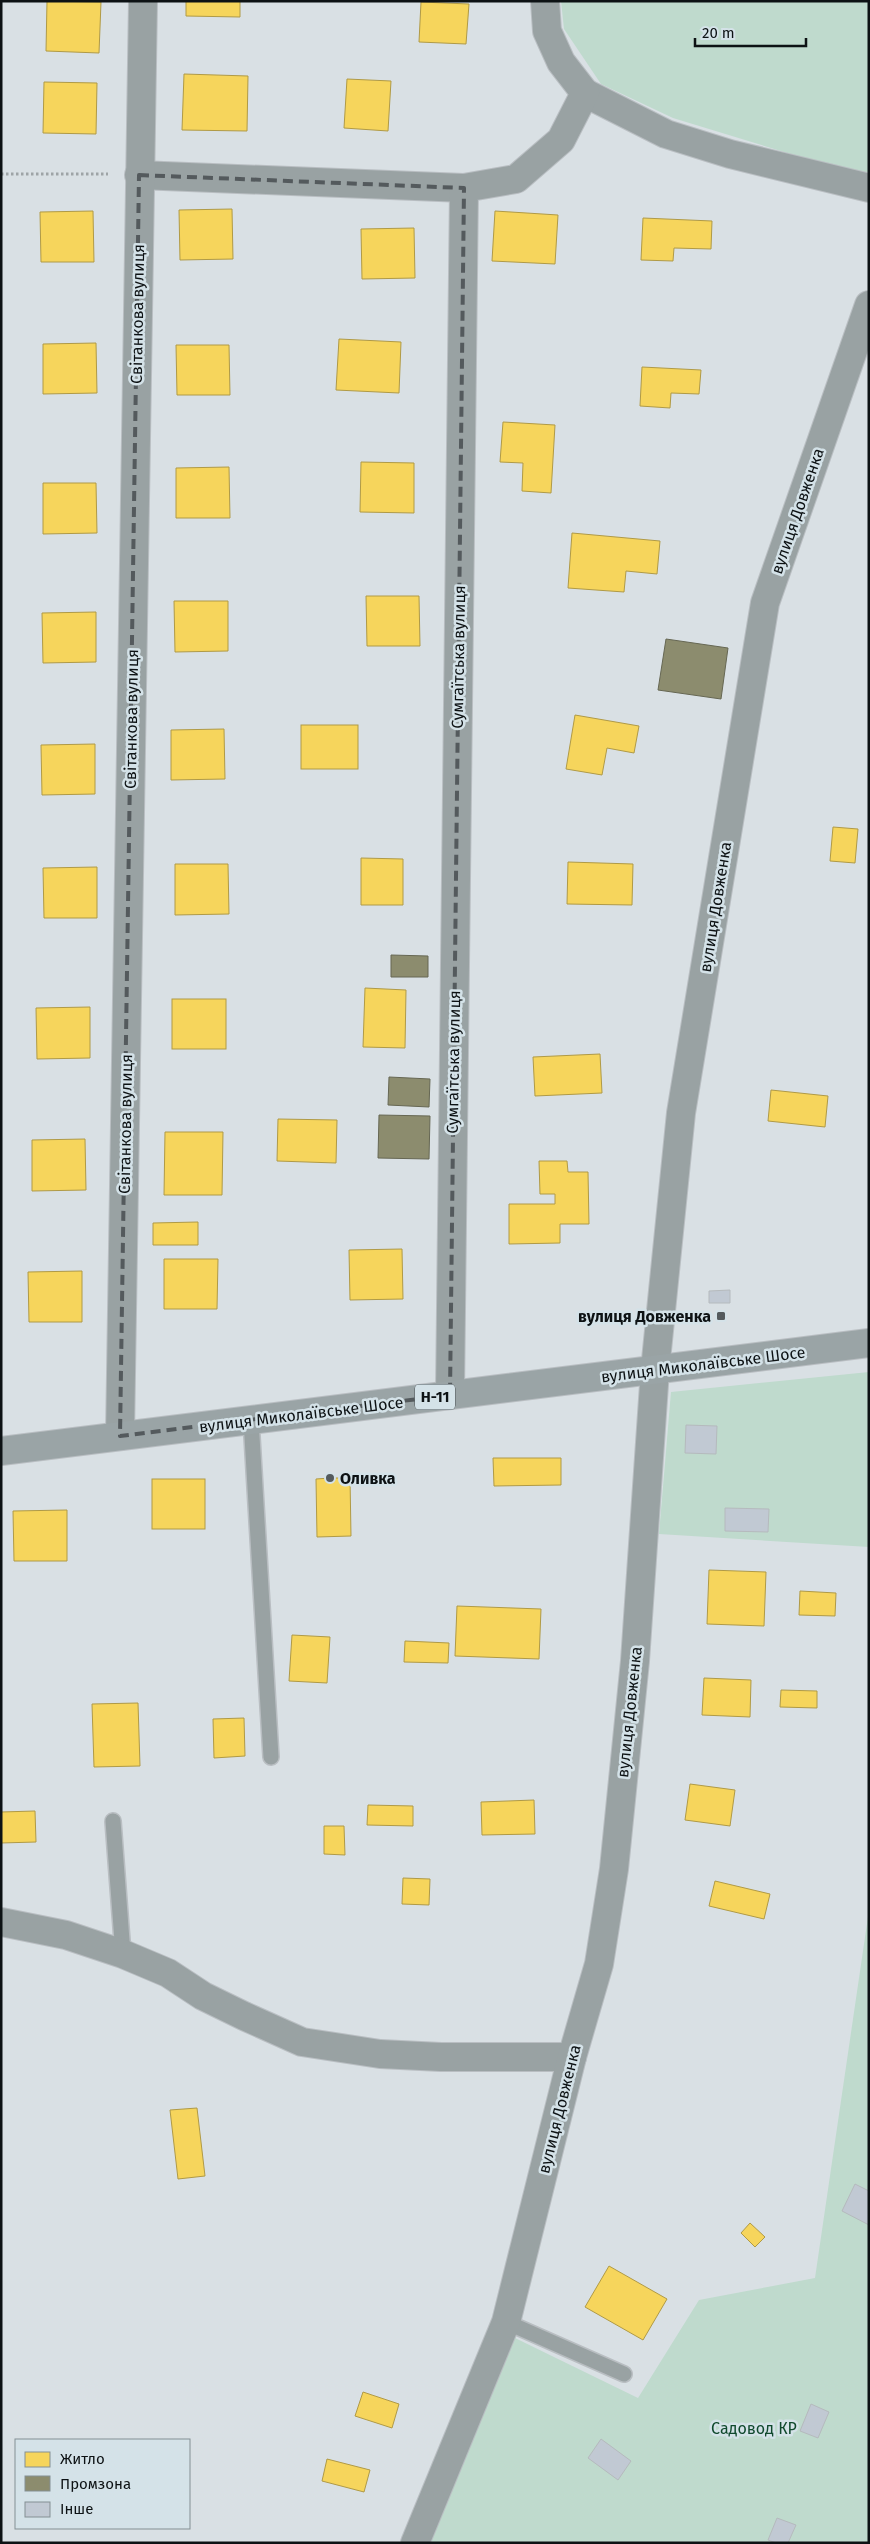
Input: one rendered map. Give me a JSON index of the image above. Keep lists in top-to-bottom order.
{
  "streets": {
    "main road": ["вулиця Миколаївське Шосе", "Н-11"],
    "street": ["Світанкова вулиця", "вулиця Довженка", "Сумгаїтська вулиця"]
  },
  "crossings": [
    ["Світанкова вулиця", "вулиця Миколаївське Шосе"],
    ["вулиця Довженка", "вулиця Миколаївське Шосе"],
    ["Сумгаїтська вулиця", "вулиця Миколаївське Шосе"]
  ],
  "parks": ["Садовод КР"],
  "places": {
    "transit": ["вулиця Довженка"],
    "other": ["Оливка"]
  },
  "legend": ["Житло", "Промзона", "Інше"],
  "scale_bar": "20 m"
}
